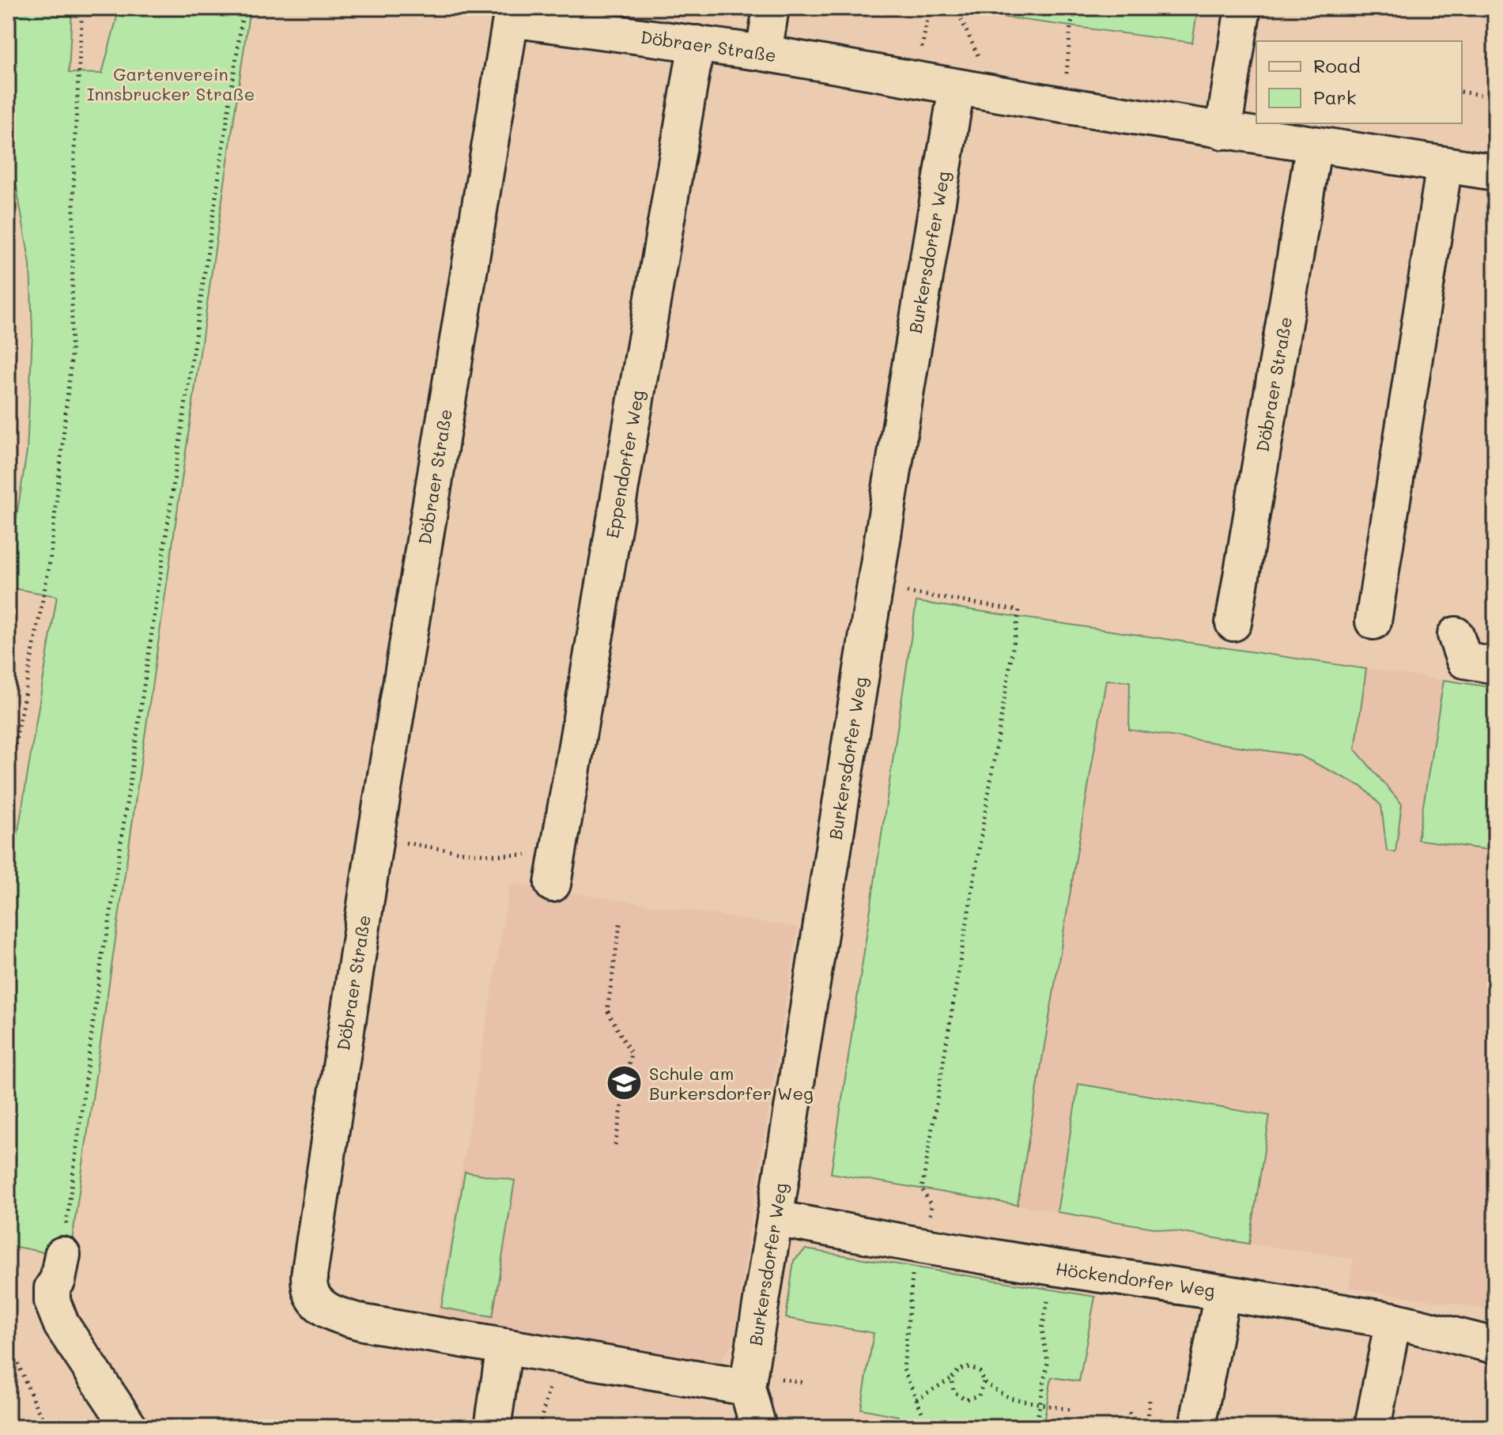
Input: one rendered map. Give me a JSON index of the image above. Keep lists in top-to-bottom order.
{
  "streets": {
    "street": [
      "Döbraer Straße",
      "Burkersdorfer Weg",
      "Eppendorfer Weg",
      "Höckendorfer Weg"
    ]
  },
  "crossings": [
    ["Döbraer Straße", "Burkersdorfer Weg"],
    ["Döbraer Straße", "Eppendorfer Weg"],
    ["Burkersdorfer Weg", "Höckendorfer Weg"]
  ],
  "parks": ["Gartenverein Innsbrucker Straße"],
  "places": {
    "school or university": ["Schule am Burkersdorfer Weg"]
  },
  "legend": ["Road", "Park"]
}
